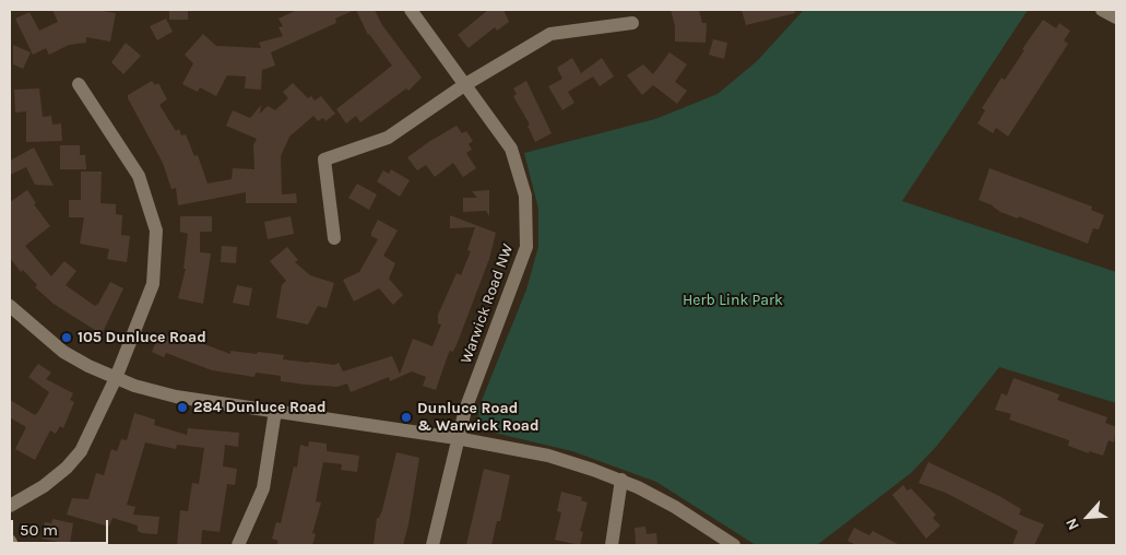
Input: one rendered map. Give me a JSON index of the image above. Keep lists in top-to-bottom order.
{
  "streets": {
    "street": ["Warwick Road NW"]
  },
  "parks": ["Herb Link Park"],
  "places": ["105 Dunluce Road", "284 Dunluce Road", "Dunluce Road & Warwick Road"],
  "scale_bar": "50 m",
  "north": "bottom left"
}
